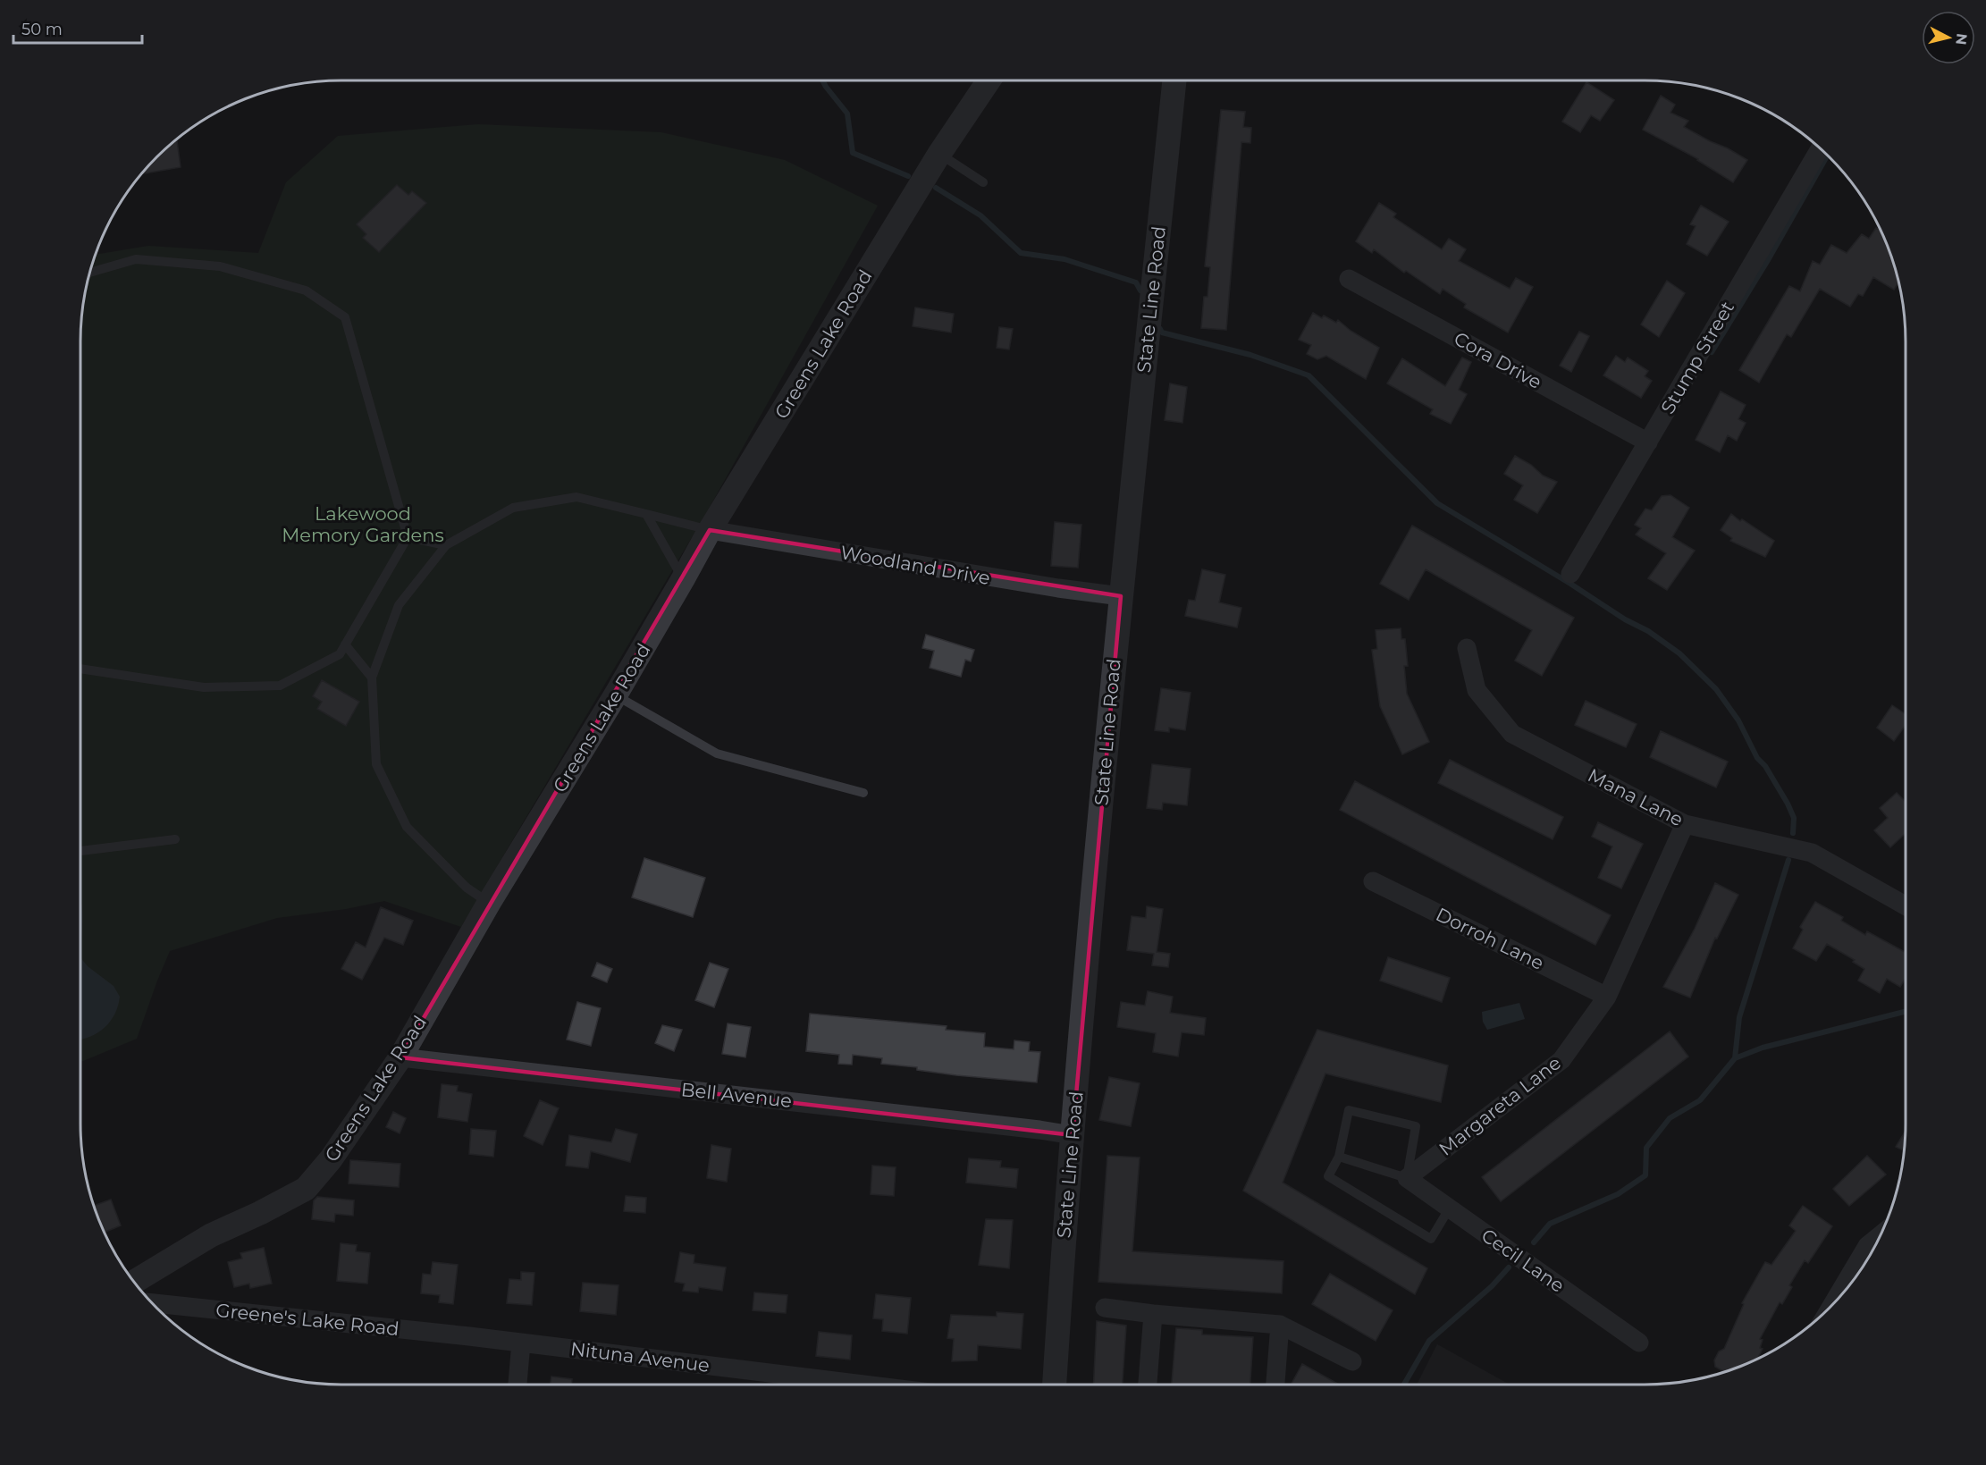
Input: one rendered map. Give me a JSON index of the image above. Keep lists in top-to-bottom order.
{
  "streets": {
    "street": [
      "State Line Road",
      "Greens Lake Road",
      "Stump Street",
      "Cora Drive",
      "Woodland Drive",
      "Mana Lane",
      "Dorroh Lane",
      "Bell Avenue",
      "Margareta Lane",
      "Cecil Lane",
      "Greene's Lake Road",
      "Nituna Avenue"
    ]
  },
  "crossings": [
    ["State Line Road", "Woodland Drive"],
    ["State Line Road", "Bell Avenue"],
    ["Greens Lake Road", "Woodland Drive"],
    ["Greens Lake Road", "Bell Avenue"],
    ["Stump Street", "Cora Drive"],
    ["Mana Lane", "Margareta Lane"],
    ["Dorroh Lane", "Margareta Lane"],
    ["Margareta Lane", "Cecil Lane"],
    ["Greene's Lake Road", "Nituna Avenue"]
  ],
  "parks": ["Lakewood Memory Gardens"],
  "scale_bar": "50 m",
  "north": "right"
}
